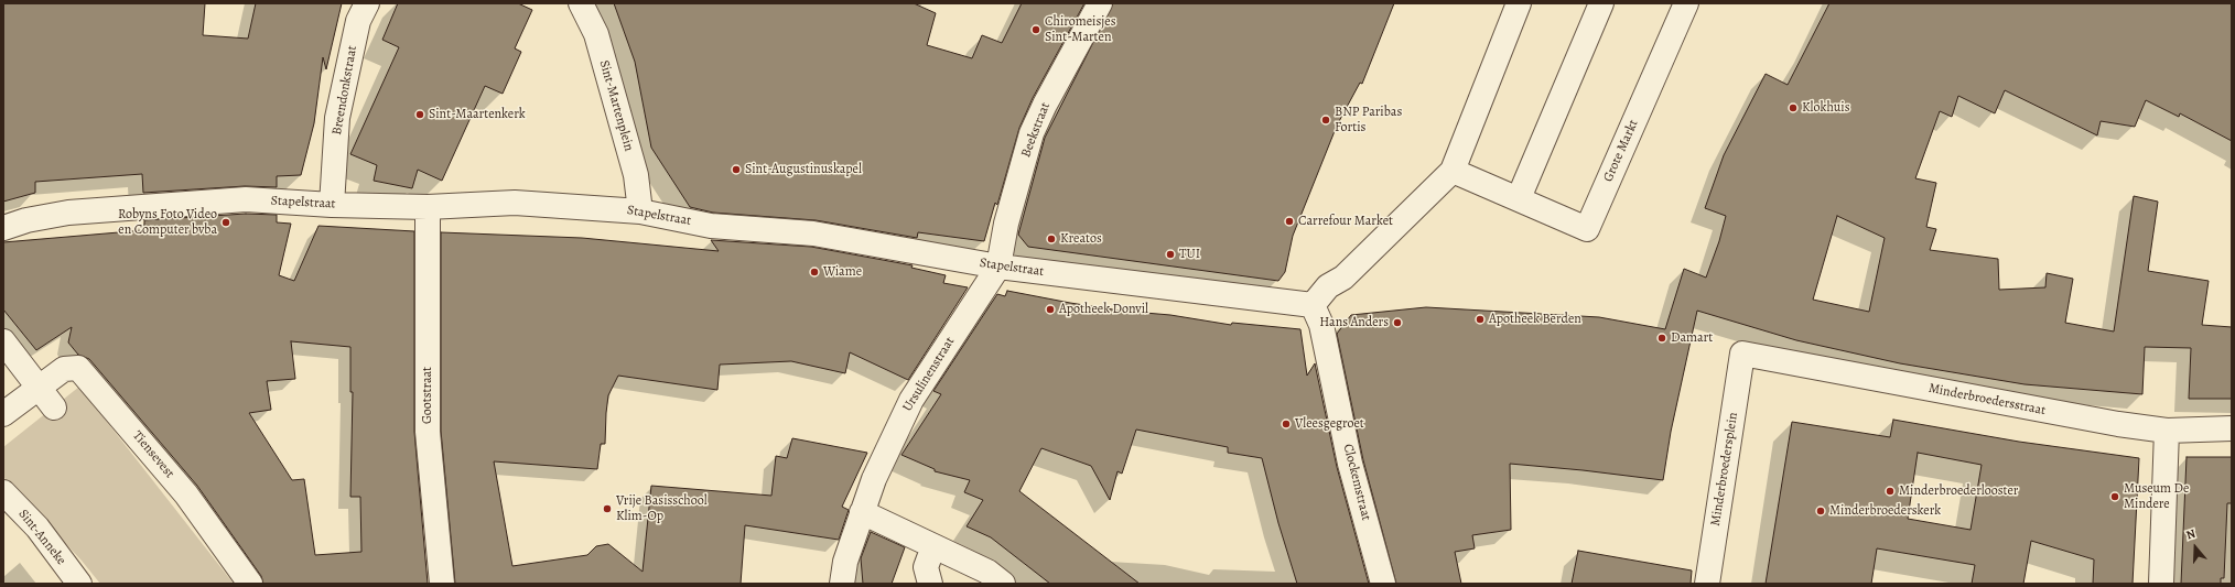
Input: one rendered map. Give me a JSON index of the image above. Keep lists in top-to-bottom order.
{
  "streets": {
    "street": [
      "Breendonkstraat",
      "Sint-Martenplein",
      "Beekstraat",
      "Grote Markt",
      "Stapelstraat",
      "Ursulinenstraat",
      "Gootstraat",
      "Minderbroedersstraat",
      "Tiensevest",
      "Minderbroedersplein",
      "Clockemstraat",
      "Sint-Anneke"
    ]
  },
  "crossings": [
    ["Breendonkstraat", "Stapelstraat"],
    ["Sint-Martenplein", "Stapelstraat"],
    ["Beekstraat", "Stapelstraat"],
    ["Beekstraat", "Ursulinenstraat"],
    ["Stapelstraat", "Ursulinenstraat"],
    ["Stapelstraat", "Gootstraat"],
    ["Stapelstraat", "Clockemstraat"],
    ["Minderbroedersstraat", "Minderbroedersplein"]
  ],
  "places": [
    "Chiromeisjes Sint-Marten",
    "Klokhuis",
    "Sint-Maartenkerk",
    "BNP Paribas Fortis",
    "Sint-Augustinuskapel",
    "Carrefour Market",
    "Robyns Foto Video en Computer bvba",
    "Kreatos",
    "TUI",
    "Wiame",
    "Apotheek Donvil",
    "Apotheek Berden",
    "Hans Anders",
    "Damart",
    "Vleesgegroet",
    "Minderbroederlooster",
    "Museum De Mindere",
    "Vrije Basisschool Klim-Op",
    "Minderbroederskerk"
  ],
  "north": "top"
}
